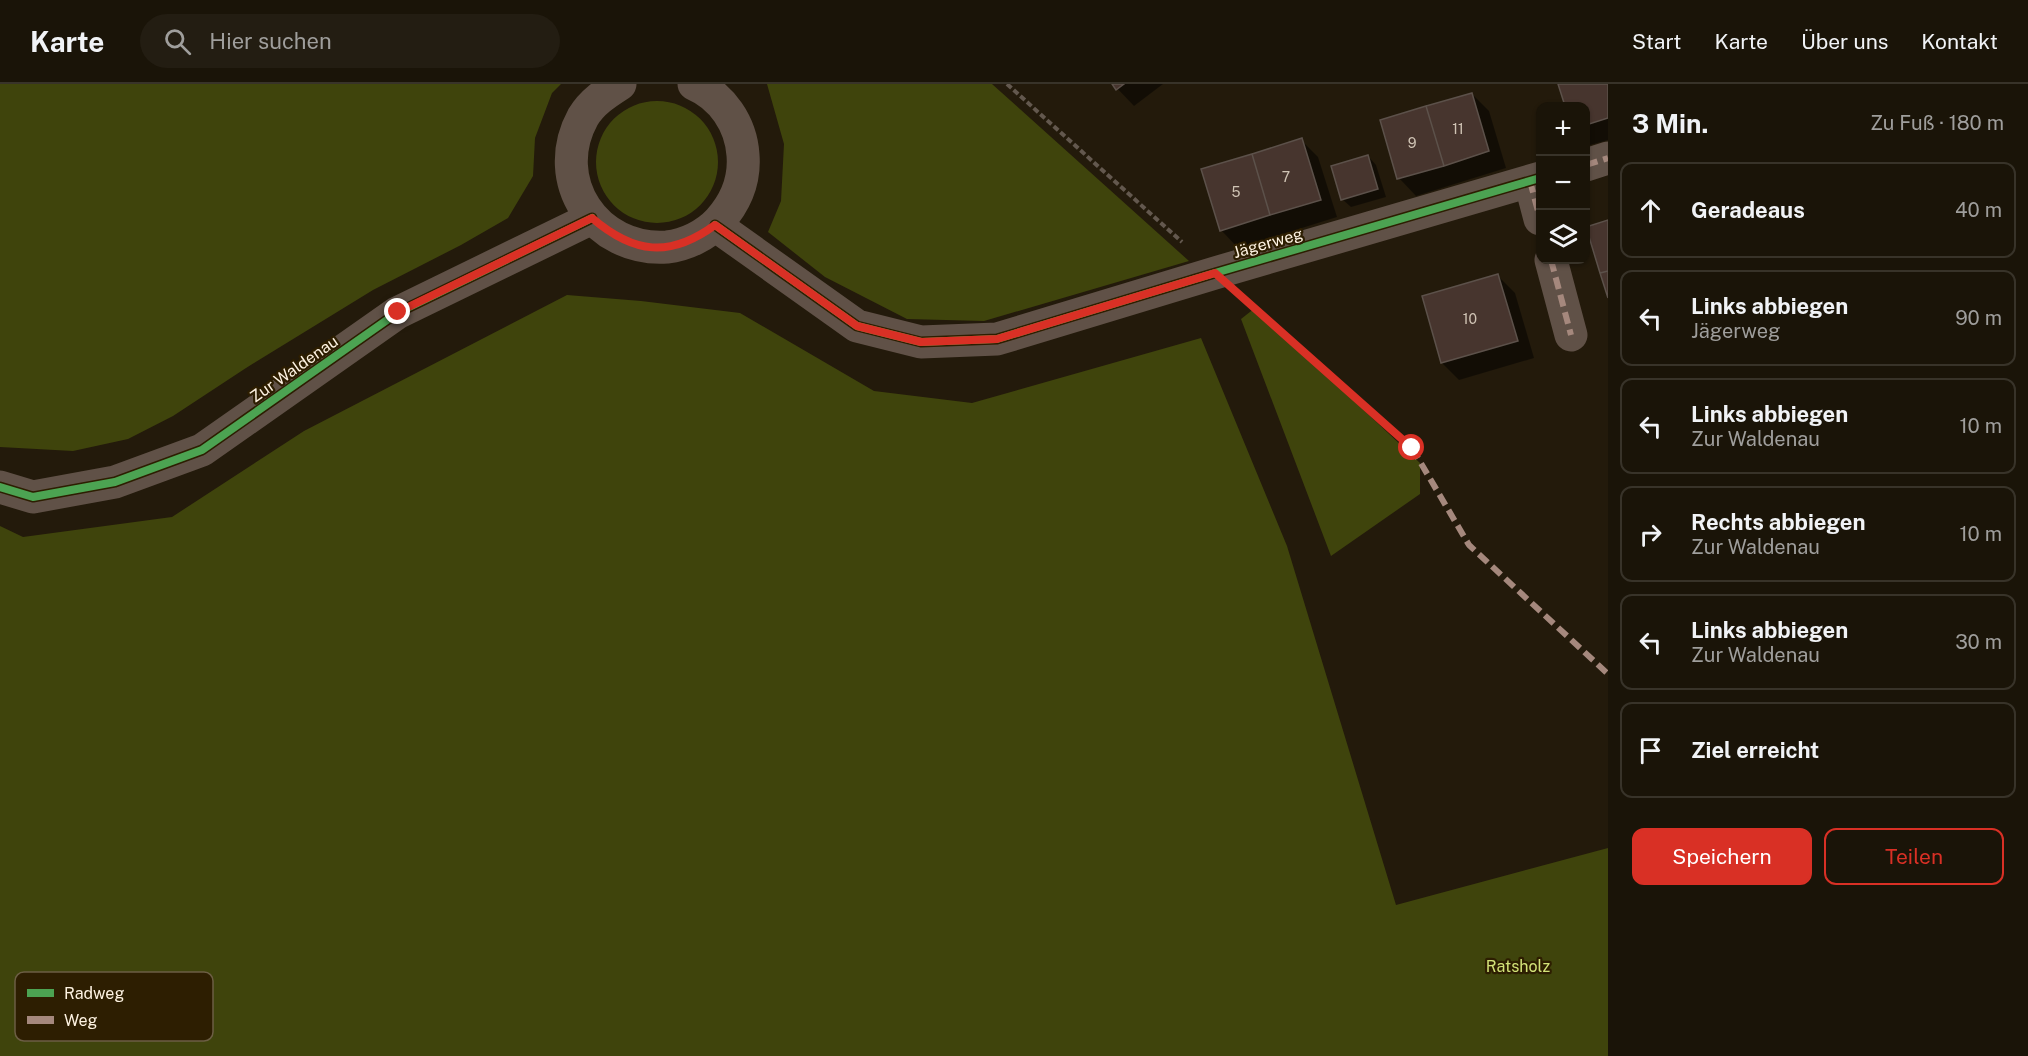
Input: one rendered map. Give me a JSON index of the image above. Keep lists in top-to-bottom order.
{
  "streets": {
    "street": ["Jägerweg", "Zur Waldenau"]
  },
  "parks": ["Ratsholz"],
  "house_numbers": [
    "11",
    "9",
    "7",
    "5",
    "10"
  ],
  "legend": ["Radweg", "Weg"],
  "page": {
    "header": "Karte",
    "search": "Hier suchen",
    "nav": [
      "Start",
      "Karte",
      "Über uns",
      "Kontakt"
    ],
    "heading": ["3 Min.", "Zu Fuß · 180 m"],
    "map_buttons": ["+", "−"],
    "list": [
      ["Geradeaus", "40 m"],
      ["Links abbiegen", "Jägerweg", "90 m"],
      ["Links abbiegen", "Zur Waldenau", "10 m"],
      ["Rechts abbiegen", "Zur Waldenau", "10 m"],
      ["Links abbiegen", "Zur Waldenau", "30 m"],
      "Ziel erreicht"
    ],
    "buttons": ["Speichern", "Teilen"]
  }
}
